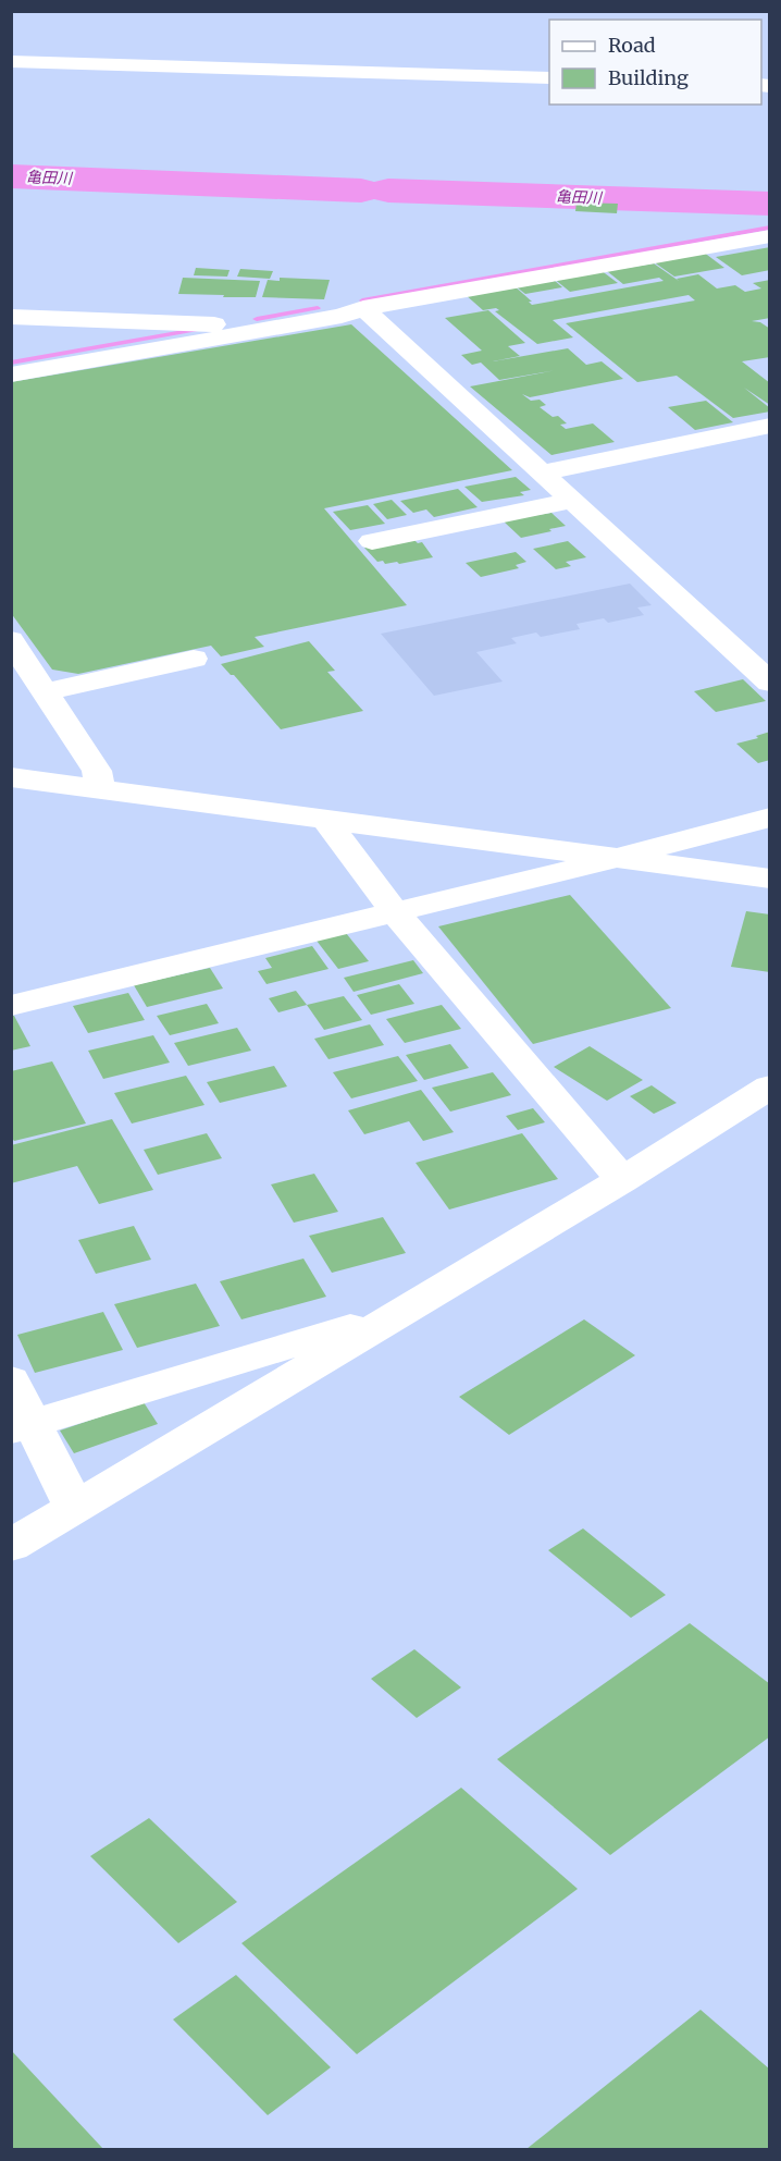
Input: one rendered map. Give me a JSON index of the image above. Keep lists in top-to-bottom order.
{
  "water": ["亀田川"],
  "legend": ["Road", "Building"]
}
